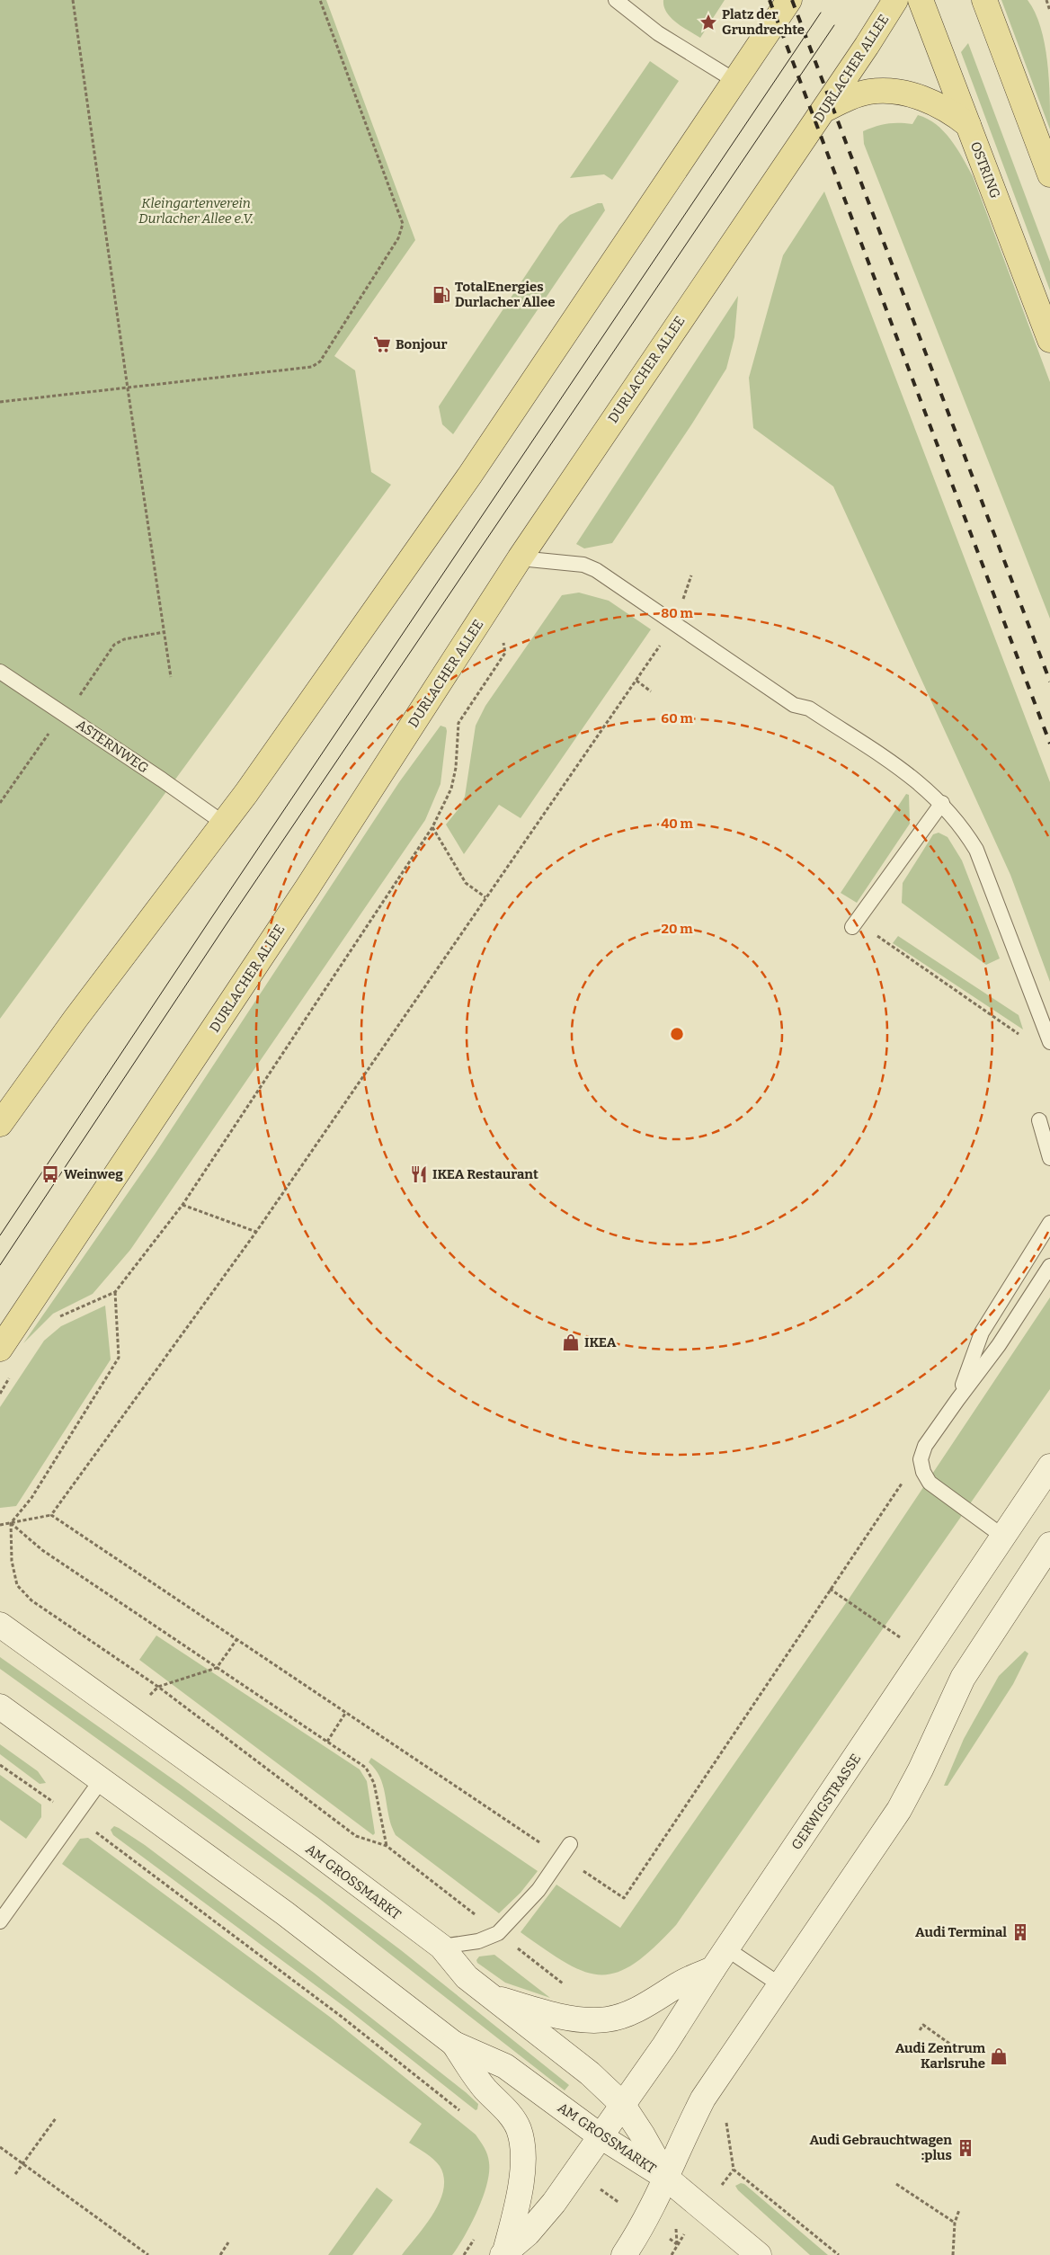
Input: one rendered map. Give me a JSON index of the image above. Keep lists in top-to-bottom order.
{
  "streets": {
    "main road": [
      "DURLACHER ALLEE",
      "OSTRING",
      "GERWIGSTRASSE",
      "AM GROSSMARKT"
    ],
    "lane": ["ASTERNWEG"]
  },
  "crossings": [
    ["GERWIGSTRASSE", "AM GROSSMARKT"]
  ],
  "parks": ["Kleingartenverein Durlacher Allee e.V."],
  "places": {
    "place": ["Platz der Grundrechte"],
    "fuel station": ["TotalEnergies Durlacher Allee"],
    "supermarket": ["Bonjour"],
    "bus stop": ["Weinweg"],
    "restaurant": ["IKEA Restaurant"],
    "shop": ["IKEA", "Audi Zentrum Karlsruhe"],
    "building": ["Audi Terminal", "Audi Gebrauchtwagen :plus"]
  },
  "rings": [
    "80 m",
    "60 m",
    "40 m",
    "20 m"
  ]
}
